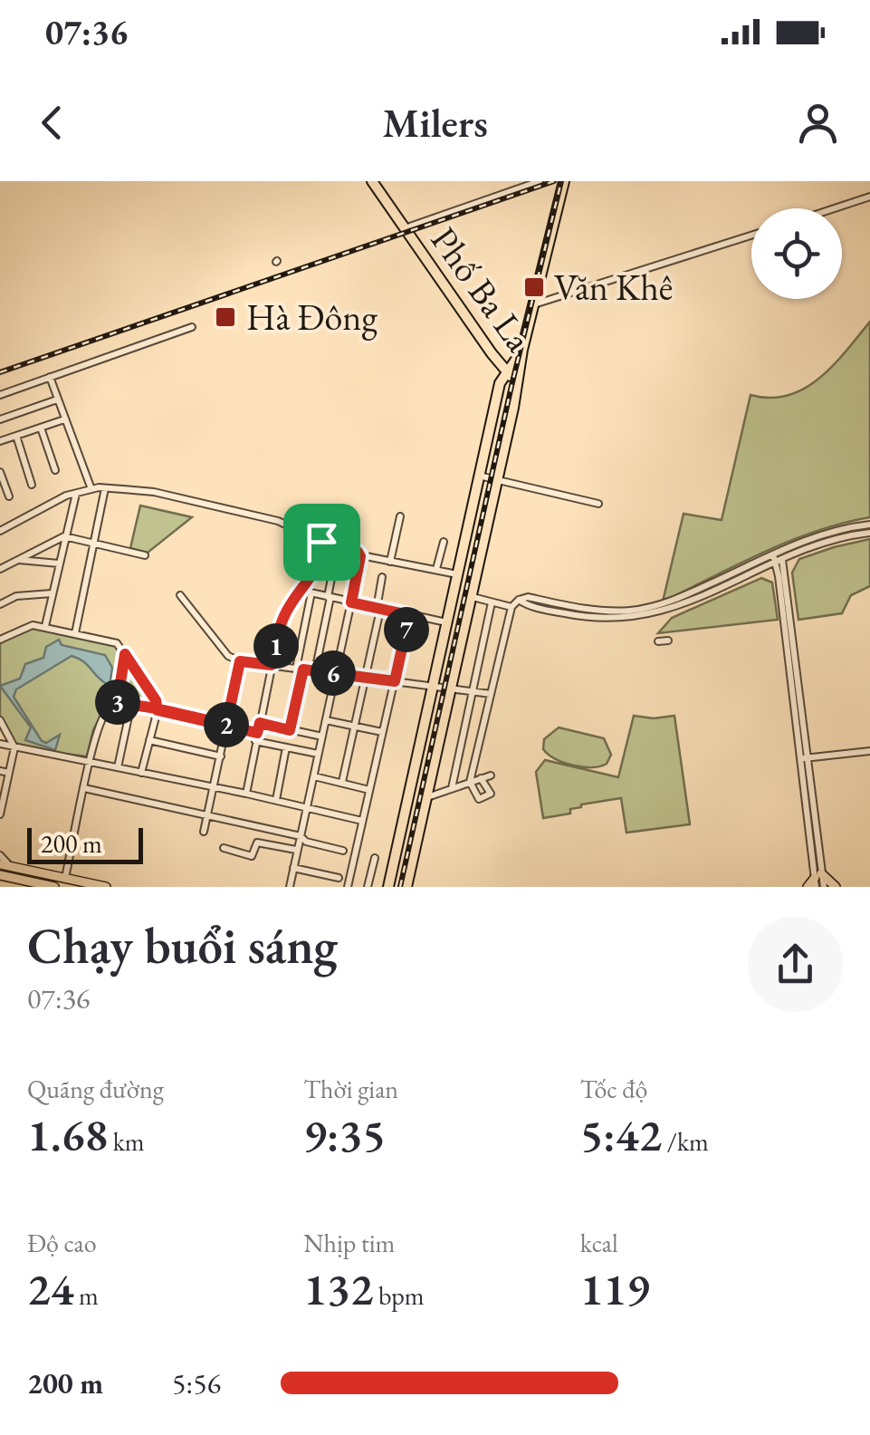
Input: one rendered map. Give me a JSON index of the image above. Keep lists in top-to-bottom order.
{
  "streets": {
    "highway": ["Phố Ba La"]
  },
  "places": {
    "transit": ["Văn Khê", "Hà Đông"]
  },
  "scale_bar": "200 m",
  "page": {
    "status": "07:36",
    "header": "Milers",
    "pins": [
      "7",
      "1",
      "6",
      "3",
      "2"
    ],
    "scale": "200 m",
    "heading": ["Chạy buổi sáng", "07:36"],
    "stats": [
      ["Quãng đường", "1.68 km"],
      ["Thời gian", "9:35"],
      ["Tốc độ", "5:42 /km"],
      ["Độ cao", "24 m"],
      ["Nhịp tim", "132 bpm"],
      ["kcal", "119"]
    ],
    "list": [
      {
        "name": "200 m",
        "note": "5:56"
      }
    ]
  }
}
